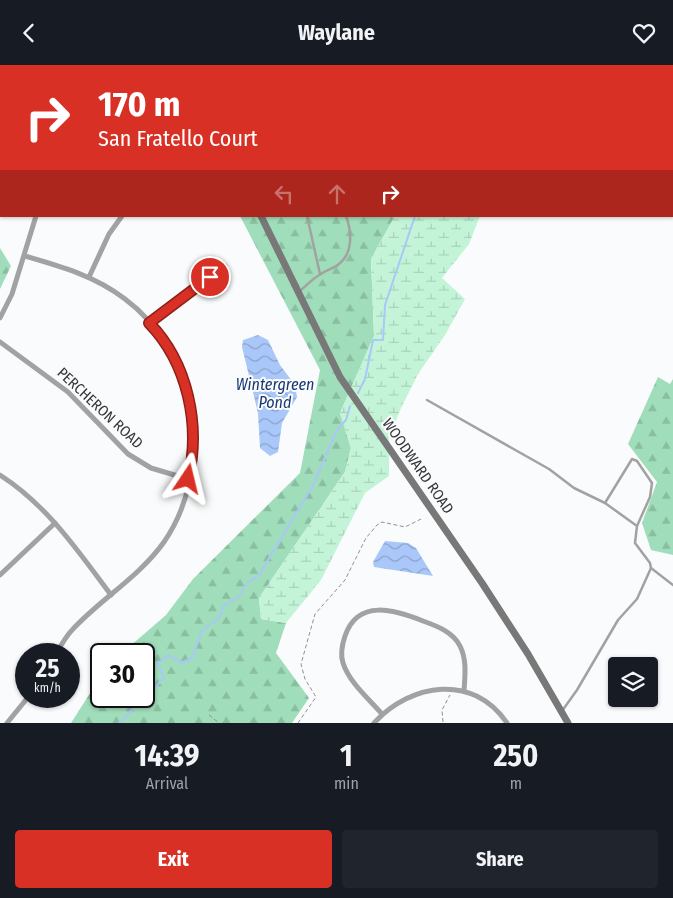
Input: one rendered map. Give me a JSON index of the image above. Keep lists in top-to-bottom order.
{
  "streets": {
    "street": ["PERCHERON ROAD", "WOODWARD ROAD"]
  },
  "water": ["Wintergreen Pond"],
  "page": {
    "header": "Waylane",
    "turn": ["170 m", "San Fratello Court"],
    "speed": "25 km/h",
    "limit": "30",
    "eta": [
      "14:39",
      "Arrival",
      "1",
      "min",
      "250",
      "m"
    ],
    "buttons": ["Exit", "Share"]
  }
}
